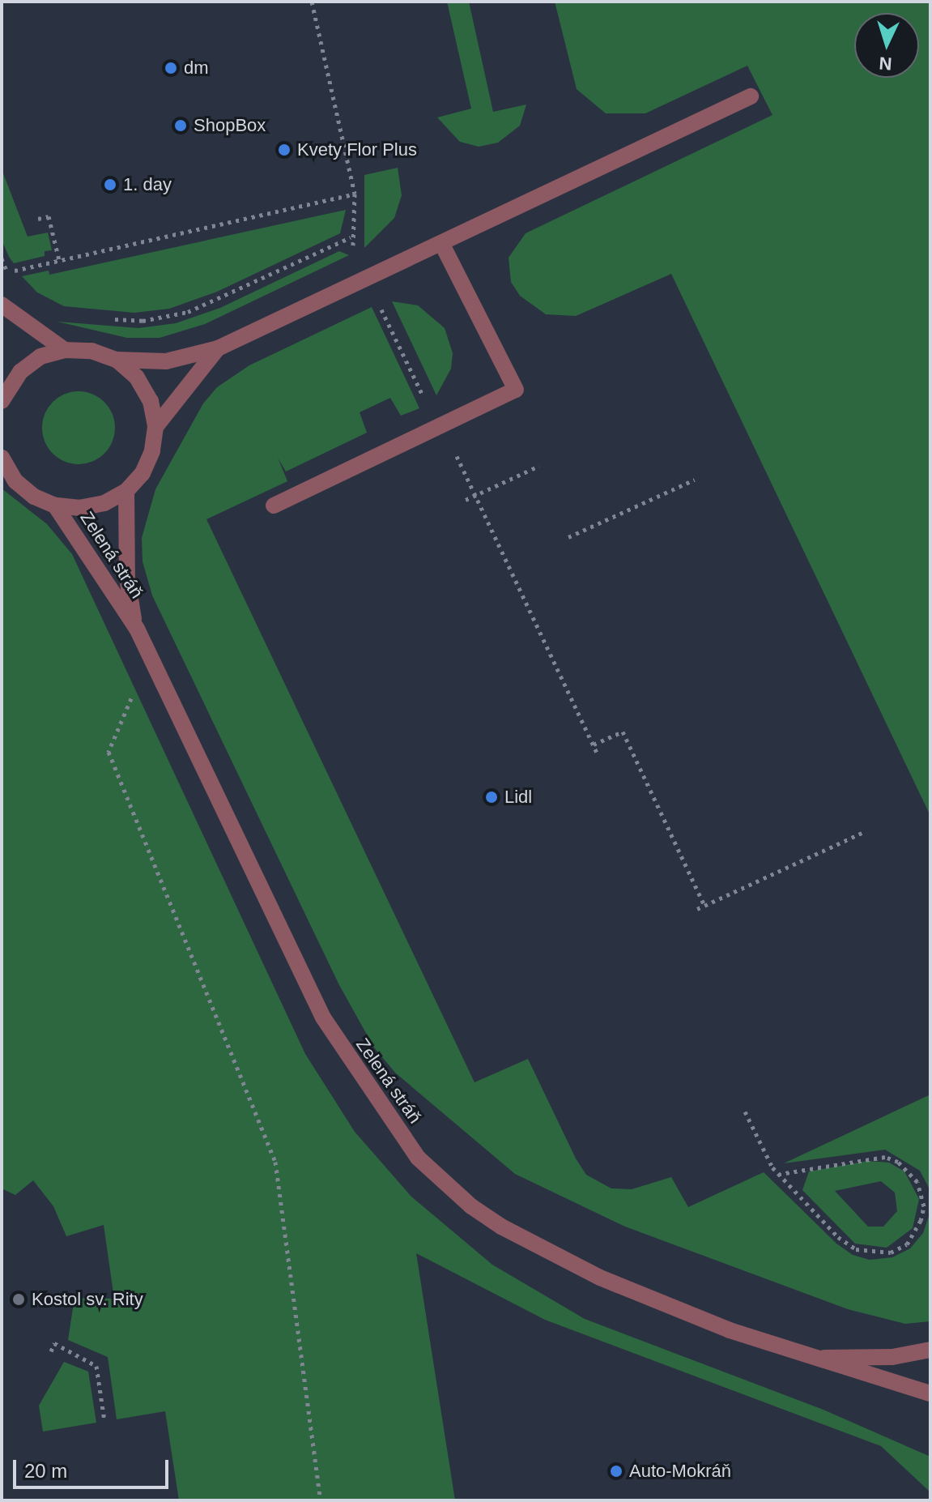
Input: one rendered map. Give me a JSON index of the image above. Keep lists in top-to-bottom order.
{
  "streets": {
    "street": ["Zelená stráň"]
  },
  "places": [
    "dm",
    "ShopBox",
    "Kvety Flor Plus",
    "1. day",
    "Lidl",
    "Kostol sv. Rity",
    "Auto-Mokráň"
  ],
  "scale_bar": "20 m",
  "north": "bottom"
}
